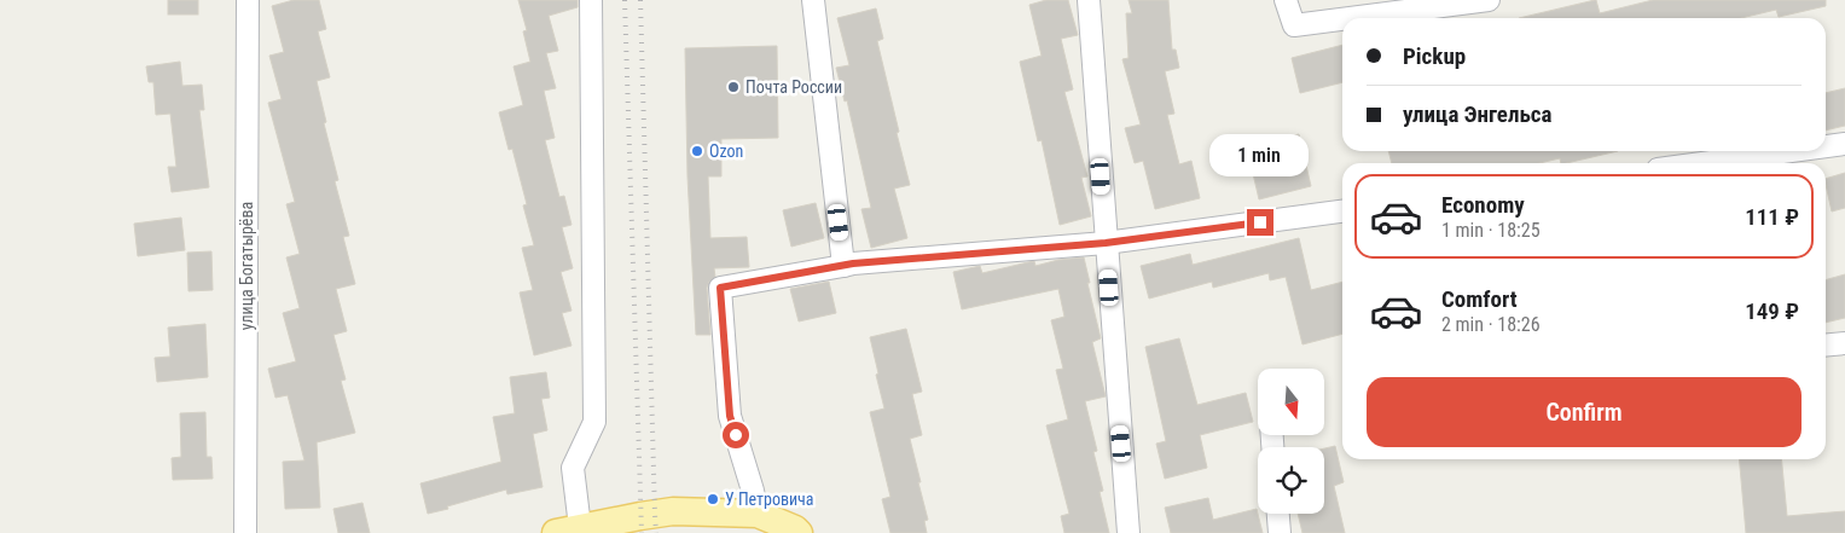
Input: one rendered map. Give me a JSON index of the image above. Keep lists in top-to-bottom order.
{
  "streets": {
    "street": ["улица Богатырёва"]
  },
  "places": ["Почта России", "Ozon", "У Петровича"],
  "north": "bottom",
  "page": {
    "banner": ["Pickup", "улица Энгельса"],
    "bubble": "1 min",
    "list": [
      {
        "name": "Economy",
        "note": "1 min · 18:25",
        "value": "111 ₽"
      },
      {
        "name": "Comfort",
        "note": "2 min · 18:26",
        "value": "149 ₽"
      }
    ],
    "buttons": "Confirm"
  }
}
